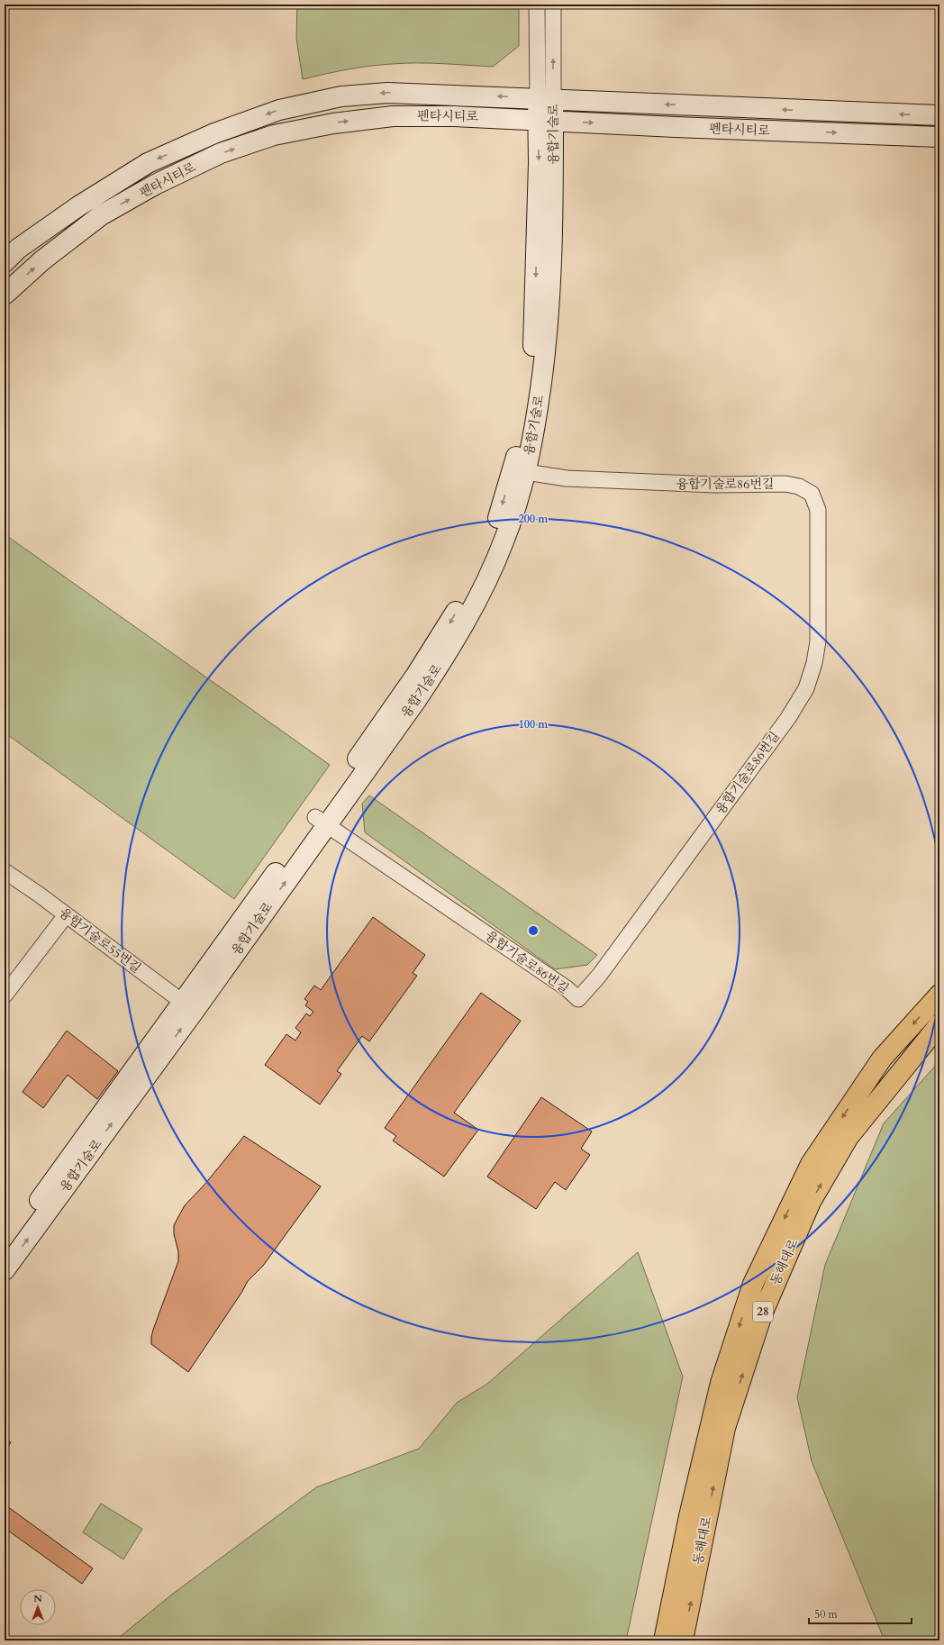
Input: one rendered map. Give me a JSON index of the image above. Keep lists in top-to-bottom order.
{
  "streets": {
    "main road": ["동해대로", "28"],
    "street": [
      "펜타시티로",
      "융합기술로",
      "융합기술로86번길",
      "융합기술로55번길"
    ]
  },
  "crossings": [
    ["펜타시티로", "융합기술로"],
    ["융합기술로", "융합기술로86번길"],
    ["융합기술로", "융합기술로55번길"]
  ],
  "scale_bar": "50 m",
  "north": "top",
  "rings": ["200 m", "100 m"]
}
